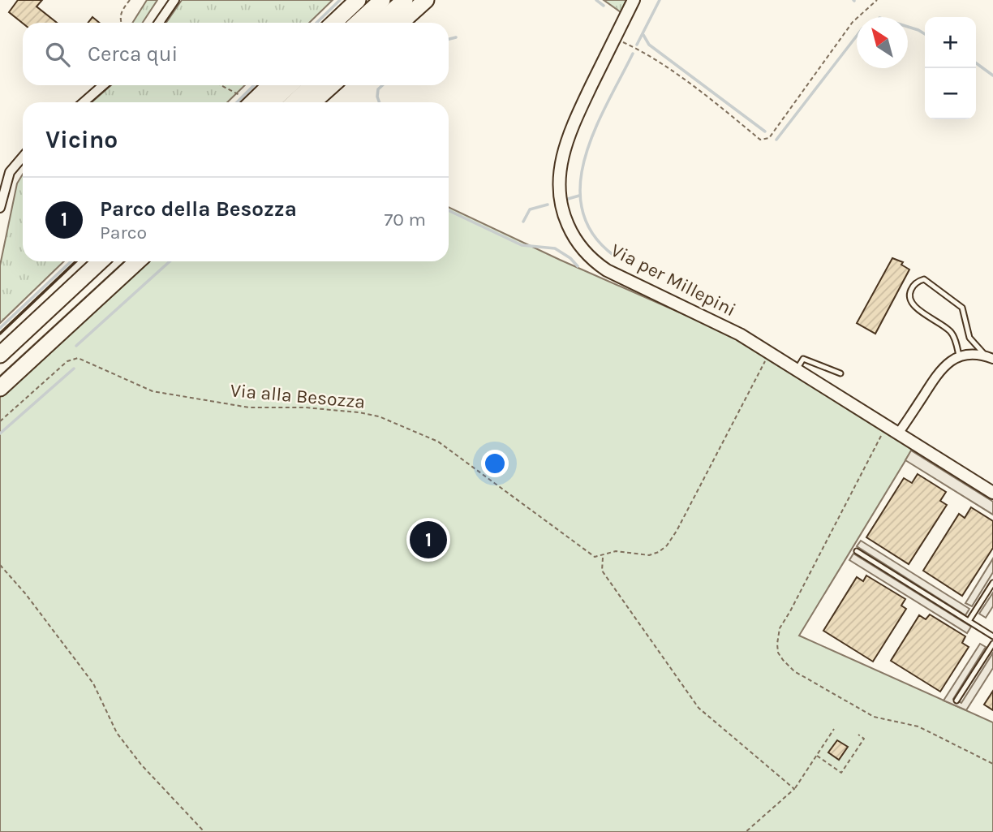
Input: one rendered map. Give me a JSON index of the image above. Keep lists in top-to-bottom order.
{
  "streets": {
    "street": ["Via per Millepini"],
    "path": ["Via alla Besozza"]
  },
  "crossings": [
    ["Via per Millepini", "Via alla Besozza"]
  ],
  "north": "top left",
  "page": {
    "map_buttons": ["+", "−"],
    "search": "Cerca qui",
    "heading": "Vicino",
    "list": [
      {
        "mark": "1",
        "name": "Parco della Besozza",
        "note": "Parco",
        "value": "70 m"
      }
    ],
    "pins": "1"
  }
}
